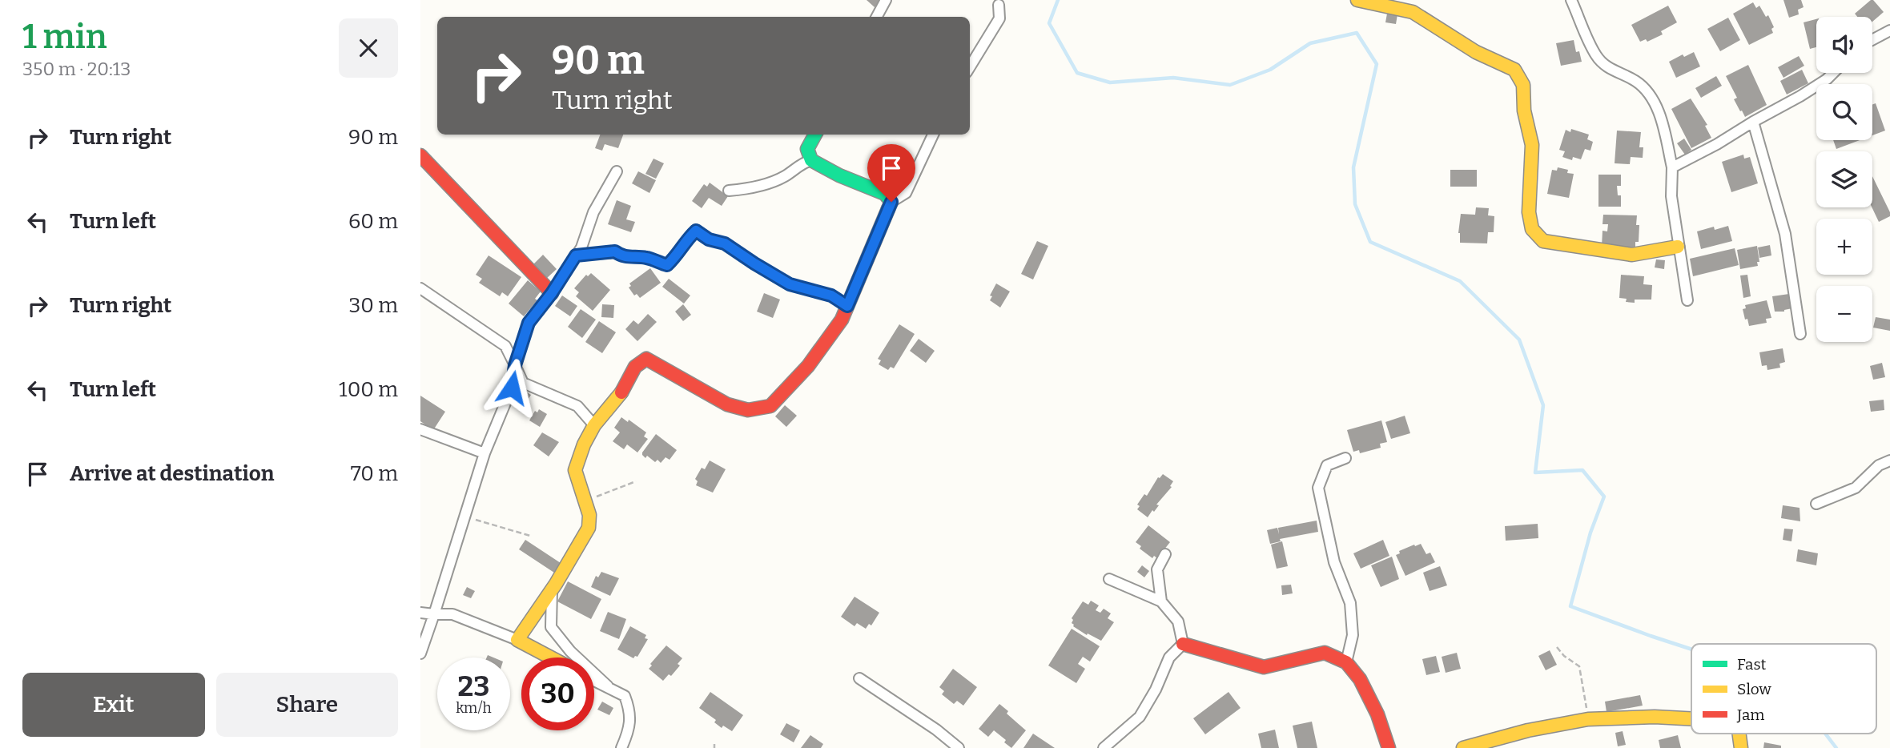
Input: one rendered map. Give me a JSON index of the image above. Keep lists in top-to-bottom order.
{
  "legend": ["Fast", "Slow", "Jam"],
  "page": {
    "heading": ["1 min", "350 m · 20:13"],
    "map_buttons": ["+", "−"],
    "turn": ["90 m", "Turn right"],
    "list": [
      {
        "name": "Turn right",
        "value": "90 m"
      },
      {
        "name": "Turn left",
        "value": "60 m"
      },
      {
        "name": "Turn right",
        "value": "30 m"
      },
      {
        "name": "Turn left",
        "value": "100 m"
      },
      {
        "name": "Arrive at destination",
        "value": "70 m"
      }
    ],
    "speed": "23 km/h",
    "limit": "30",
    "buttons": ["Exit", "Share"]
  }
}
